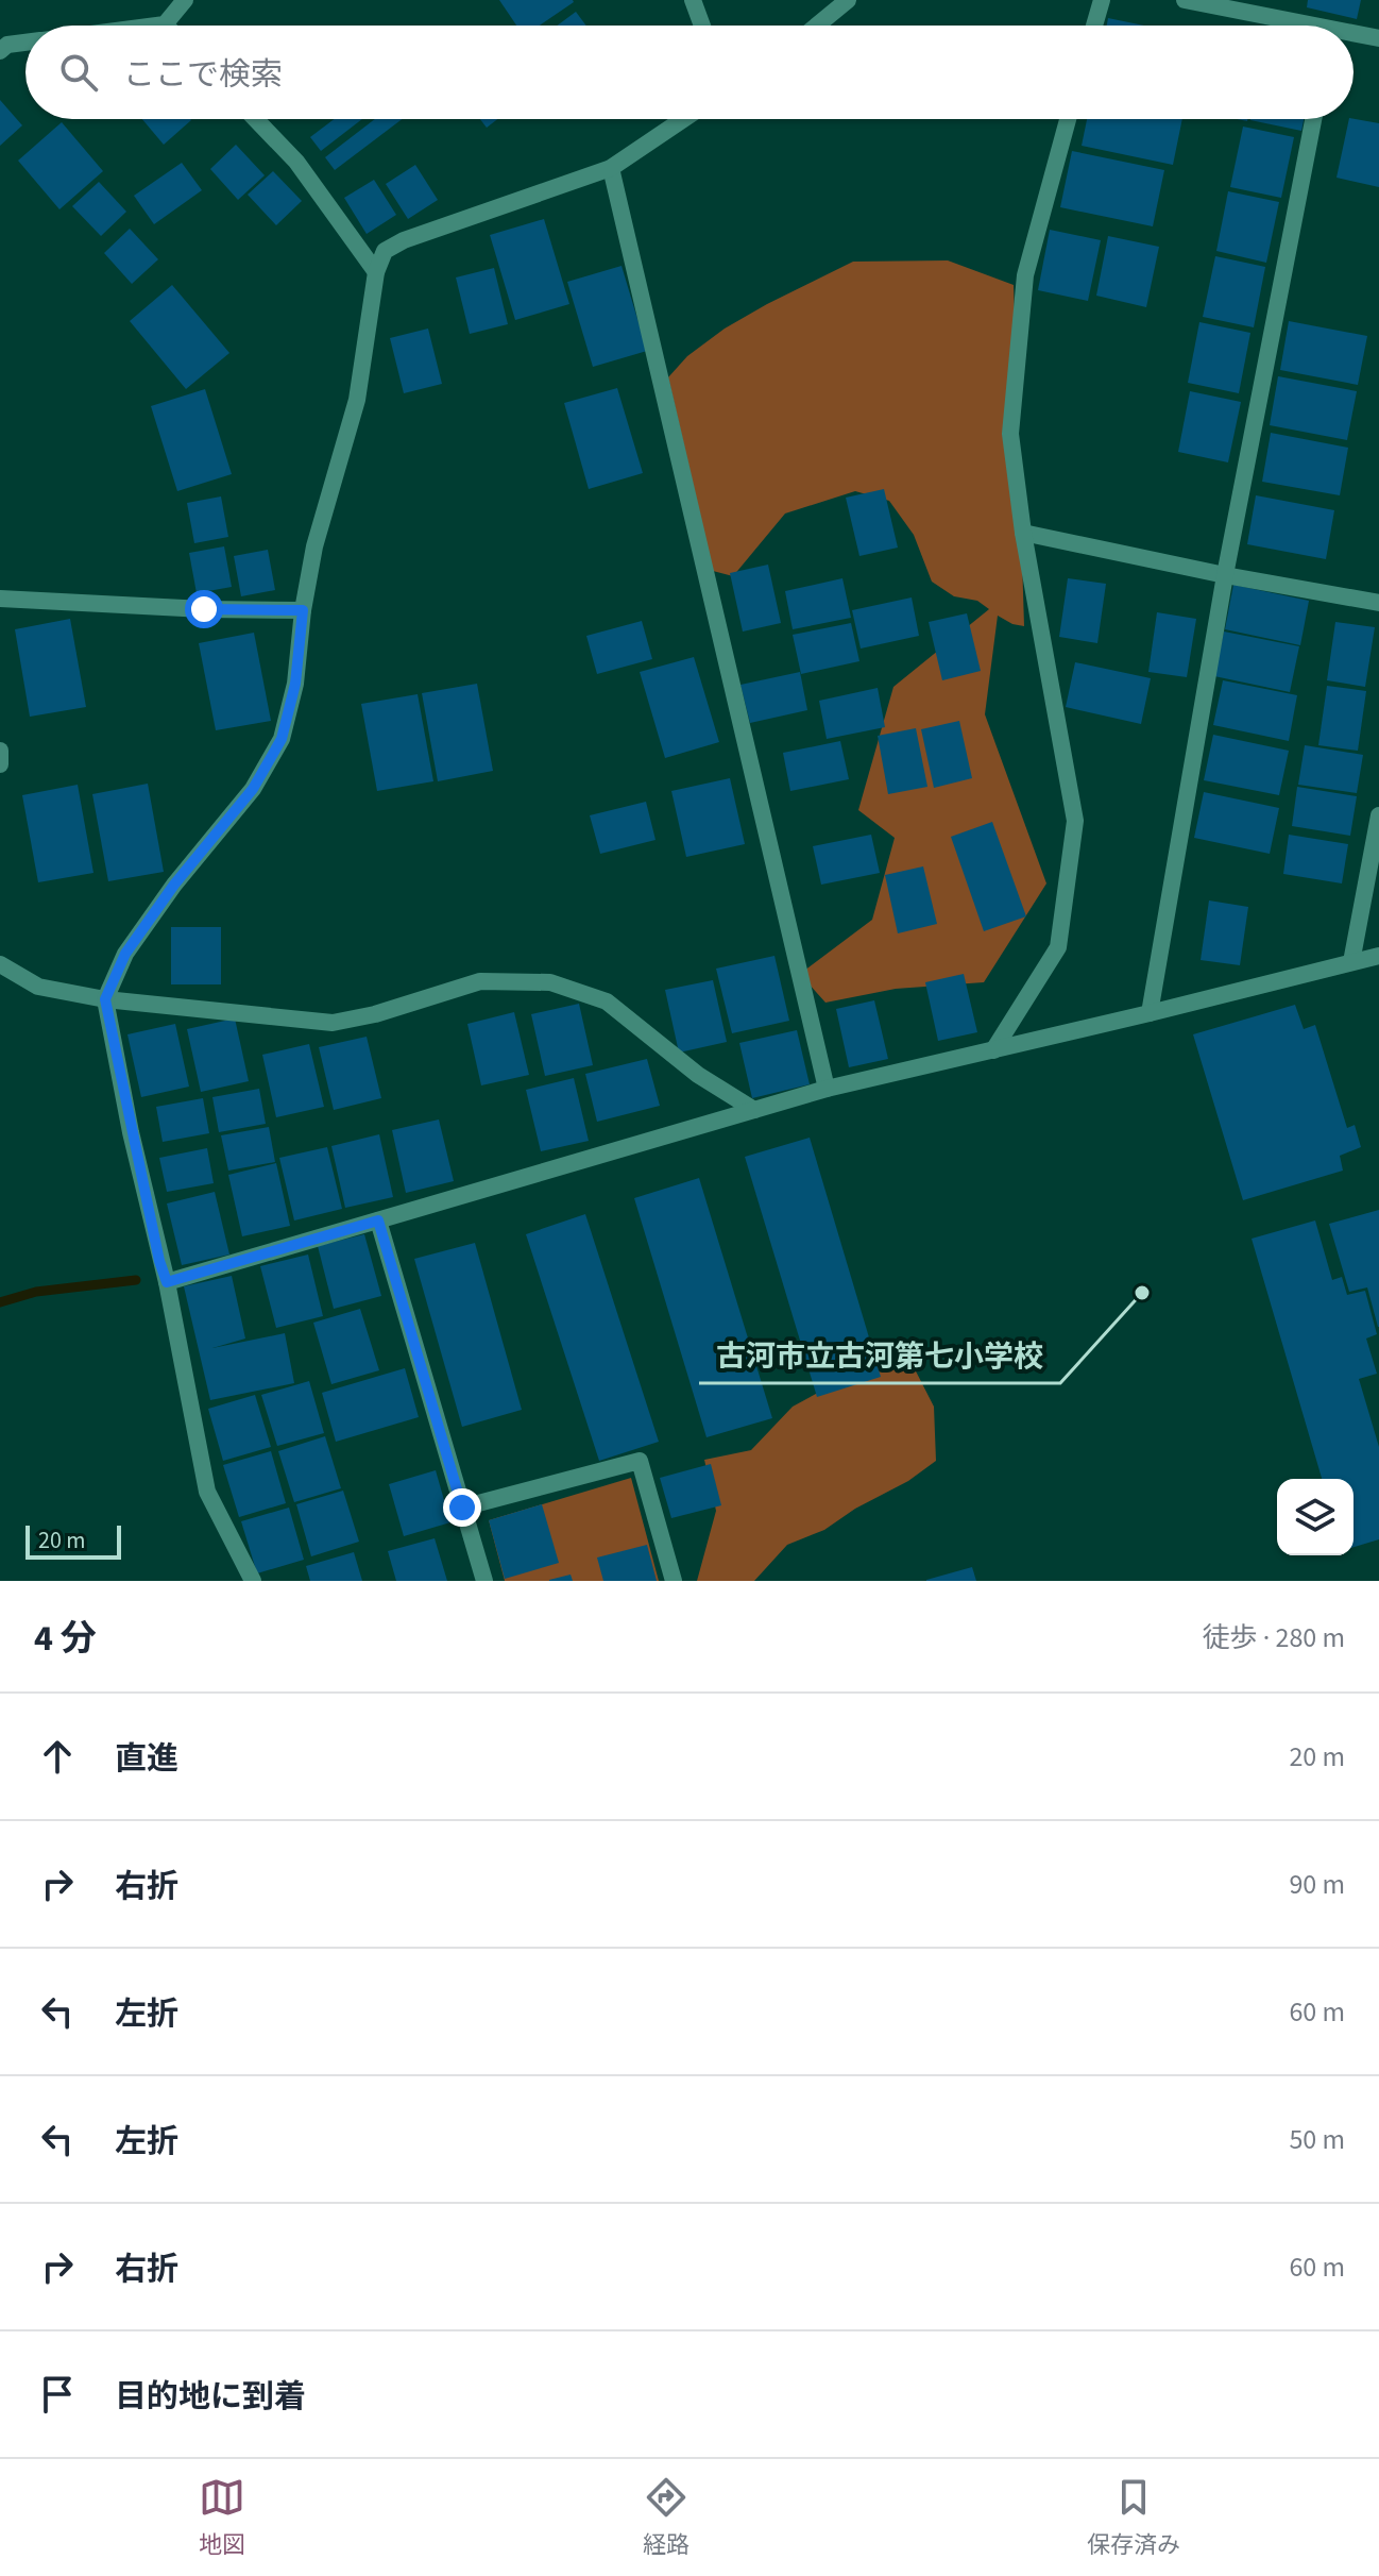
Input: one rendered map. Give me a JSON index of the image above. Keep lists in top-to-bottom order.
{
  "places": ["古河市立古河第七小学校"],
  "scale_bar": "20 m",
  "page": {
    "search": "ここで検索",
    "scale": "20 m",
    "heading": ["4 分", "徒歩 · 280 m"],
    "list": [
      ["直進", "20 m"],
      ["右折", "90 m"],
      ["左折", "60 m"],
      ["左折", "50 m"],
      ["右折", "60 m"],
      "目的地に到着"
    ],
    "nav": ["地図", "経路", "保存済み"]
  }
}
